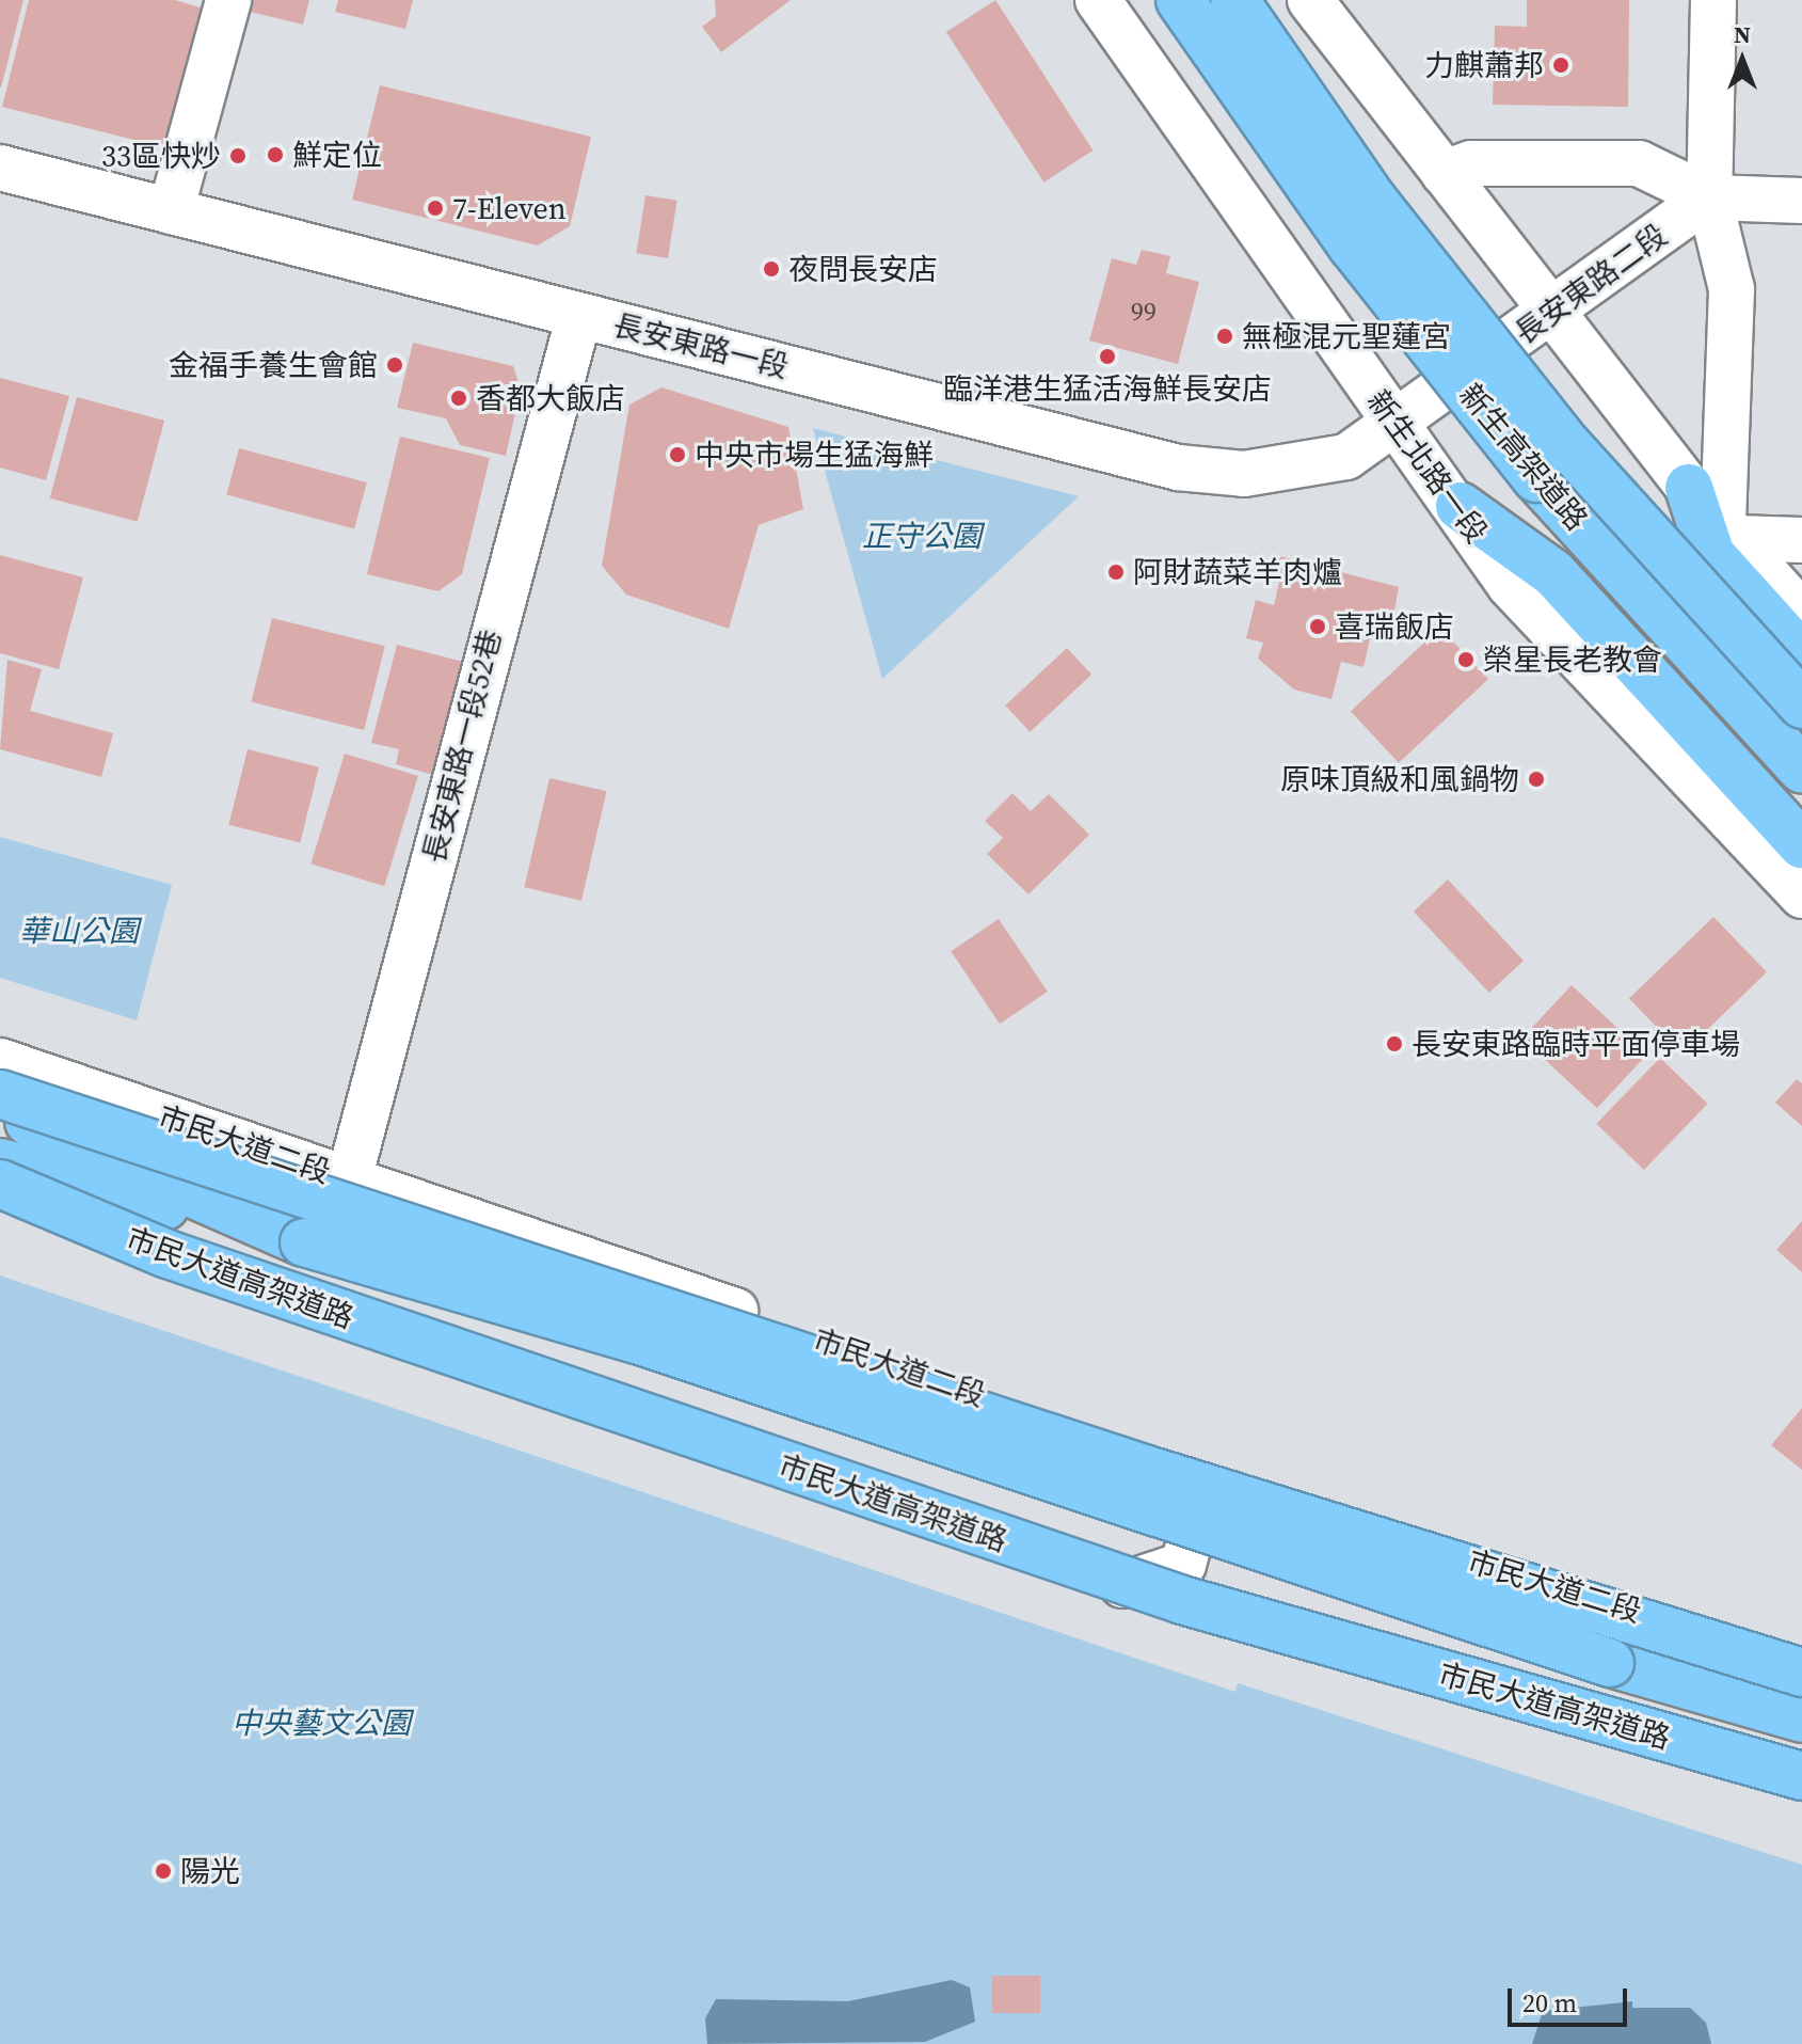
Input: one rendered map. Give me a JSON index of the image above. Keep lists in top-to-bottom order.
{
  "streets": {
    "highway": ["新生高架道路", "市民大道高架道路"],
    "street": [
      "長安東路二段",
      "長安東路一段",
      "新生北路一段",
      "長安東路一段52巷",
      "市民大道二段"
    ]
  },
  "crossings": [
    ["長安東路二段", "長安東路一段"],
    ["長安東路二段", "新生北路一段"],
    ["長安東路一段", "新生北路一段"],
    ["長安東路一段", "長安東路一段52巷"],
    ["長安東路一段52巷", "市民大道二段"]
  ],
  "parks": ["正守公園", "華山公園", "中央藝文公園"],
  "places": [
    "力麒蕭邦",
    "鮮定位",
    "33區快炒",
    "7-Eleven",
    "夜問長安店",
    "無極混元聖蓮宮",
    "臨洋港生猛活海鮮長安店",
    "金福手養生會館",
    "香都大飯店",
    "中央市場生猛海鮮",
    "阿財蔬菜羊肉爐",
    "喜瑞飯店",
    "榮星長老教會",
    "原味頂級和風鍋物",
    "長安東路臨時平面停車場",
    "陽光"
  ],
  "house_numbers": ["99"],
  "scale_bar": "20 m",
  "north": "top"
}
